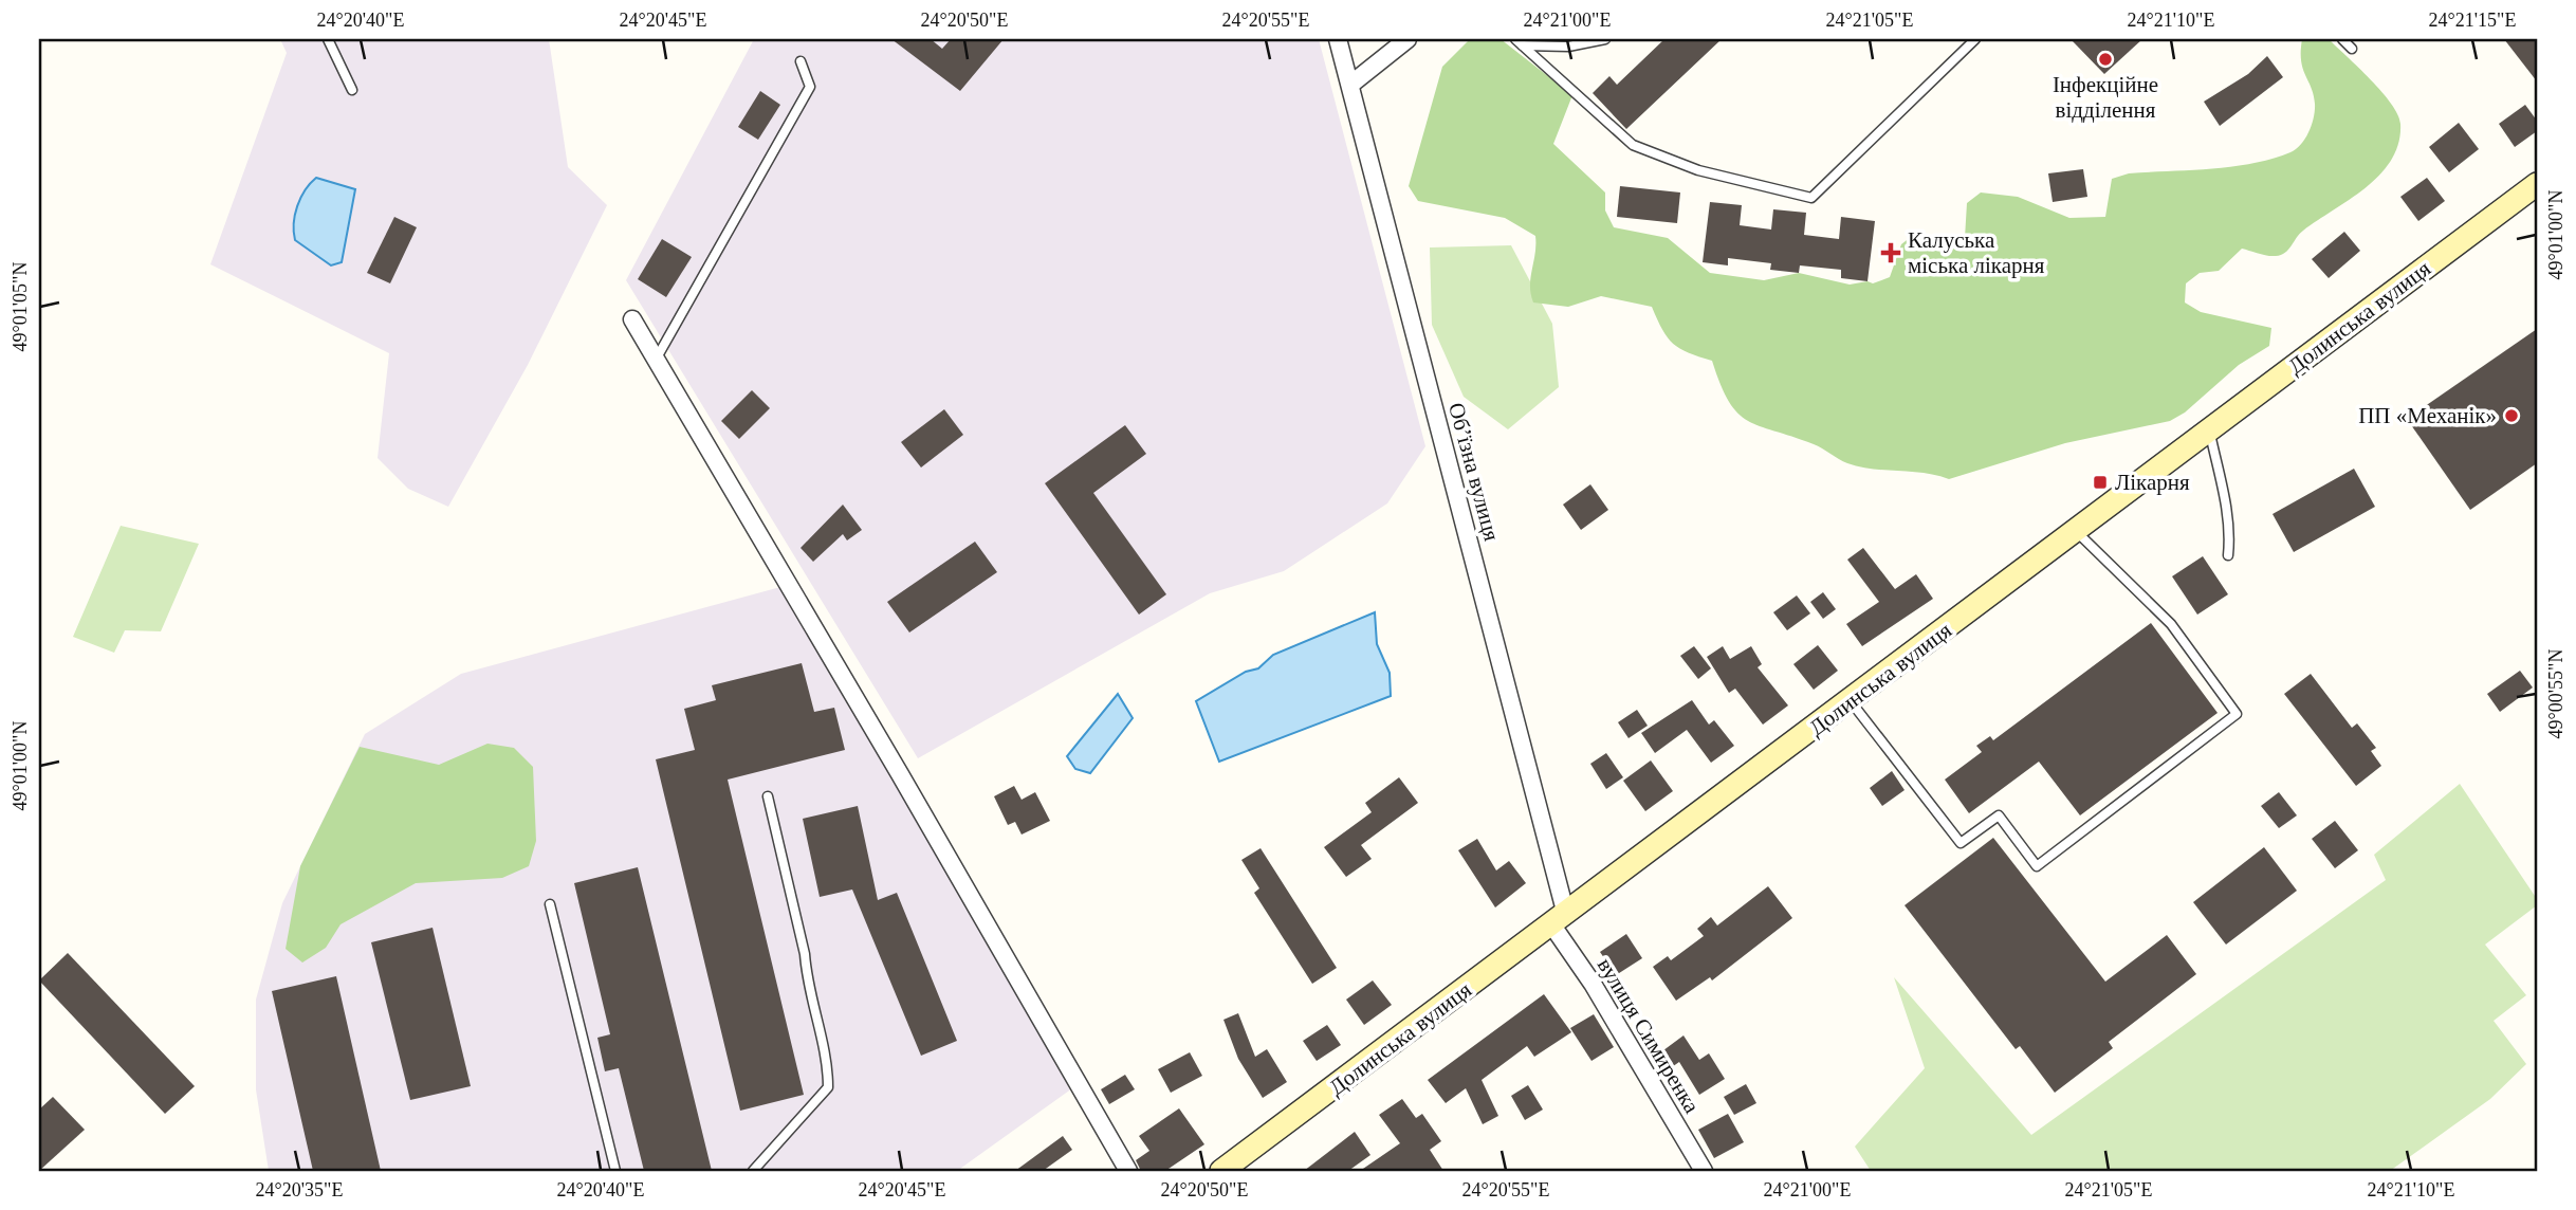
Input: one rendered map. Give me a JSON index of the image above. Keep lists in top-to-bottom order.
{
  "streets": {
    "main road": ["Долинська вулиця"],
    "street": ["Обʼїзна вулиця", "вулиця Симиренка"]
  },
  "crossings": [
    ["Долинська вулиця", "Обʼїзна вулиця"],
    ["Долинська вулиця", "вулиця Симиренка"],
    ["Обʼїзна вулиця", "вулиця Симиренка"]
  ],
  "places": {
    "other": ["Інфекційне відділення", "ПП «Механік»"],
    "health": ["Калуська міська лікарня"],
    "transit": ["Лікарня"]
  },
  "coordinates": [
    "24°20'40\"E",
    "24°20'45\"E",
    "24°20'50\"E",
    "24°20'55\"E",
    "24°21'00\"E",
    "24°21'05\"E",
    "24°21'10\"E",
    "24°21'15\"E",
    "49°01'00\"N",
    "49°01'05\"N",
    "49°00'55\"N",
    "24°20'35\"E"
  ]
}
